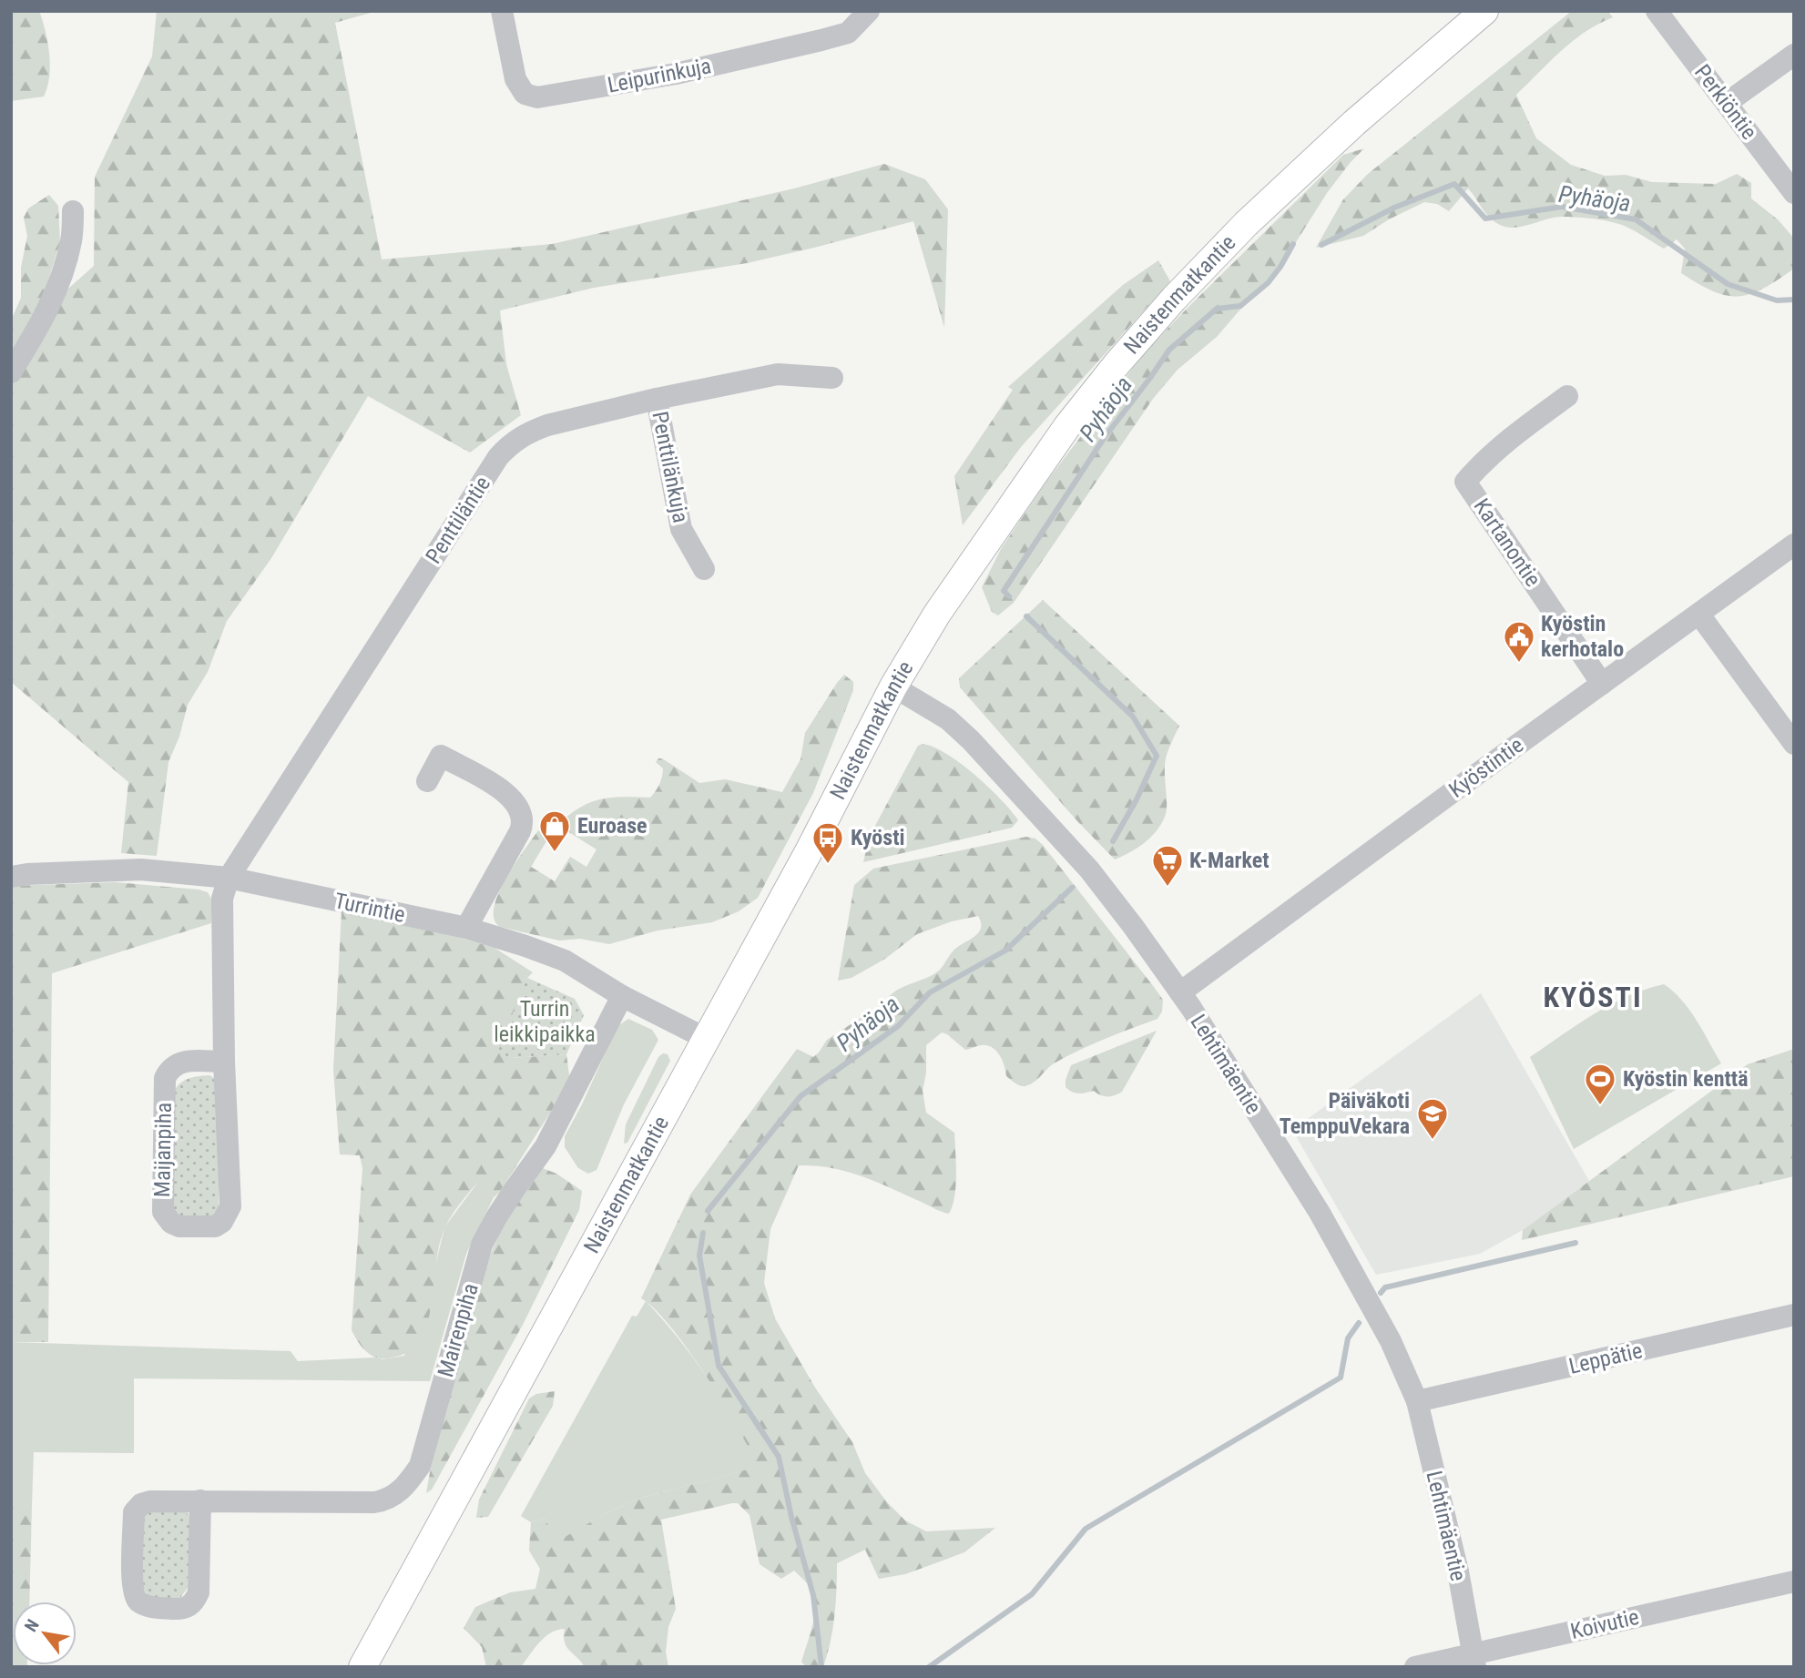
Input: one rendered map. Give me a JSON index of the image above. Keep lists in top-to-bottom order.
{
  "streets": {
    "main road": ["Naistenmatkantie"],
    "street": [
      "Leipurinkuja",
      "Perkiöntie",
      "Penttilänkuja",
      "Penttiläntie",
      "Kartanontie",
      "Kyöstintie",
      "Turrintie",
      "Lehtimäentie",
      "Maijanpiha",
      "Mairenpiha",
      "Leppätie",
      "Koivutie"
    ]
  },
  "crossings": [
    ["Naistenmatkantie", "Turrintie"],
    ["Naistenmatkantie", "Lehtimäentie"],
    ["Penttilänkuja", "Penttiläntie"],
    ["Penttiläntie", "Turrintie"],
    ["Penttiläntie", "Maijanpiha"],
    ["Kartanontie", "Kyöstintie"],
    ["Kyöstintie", "Lehtimäentie"],
    ["Turrintie", "Maijanpiha"],
    ["Turrintie", "Mairenpiha"],
    ["Lehtimäentie", "Leppätie"],
    ["Lehtimäentie", "Koivutie"]
  ],
  "districts": ["KYÖSTI"],
  "water": ["Pyhäoja"],
  "parks": ["Turrin leikkipaikka"],
  "places": {
    "public building": ["Kyöstin kerhotalo"],
    "shop": ["Euroase"],
    "bus stop": ["Kyösti"],
    "supermarket": ["K-Market"],
    "sports": ["Kyöstin kenttä"],
    "school or university": ["Päiväkoti TemppuVekara"]
  },
  "north": "top left"
}
